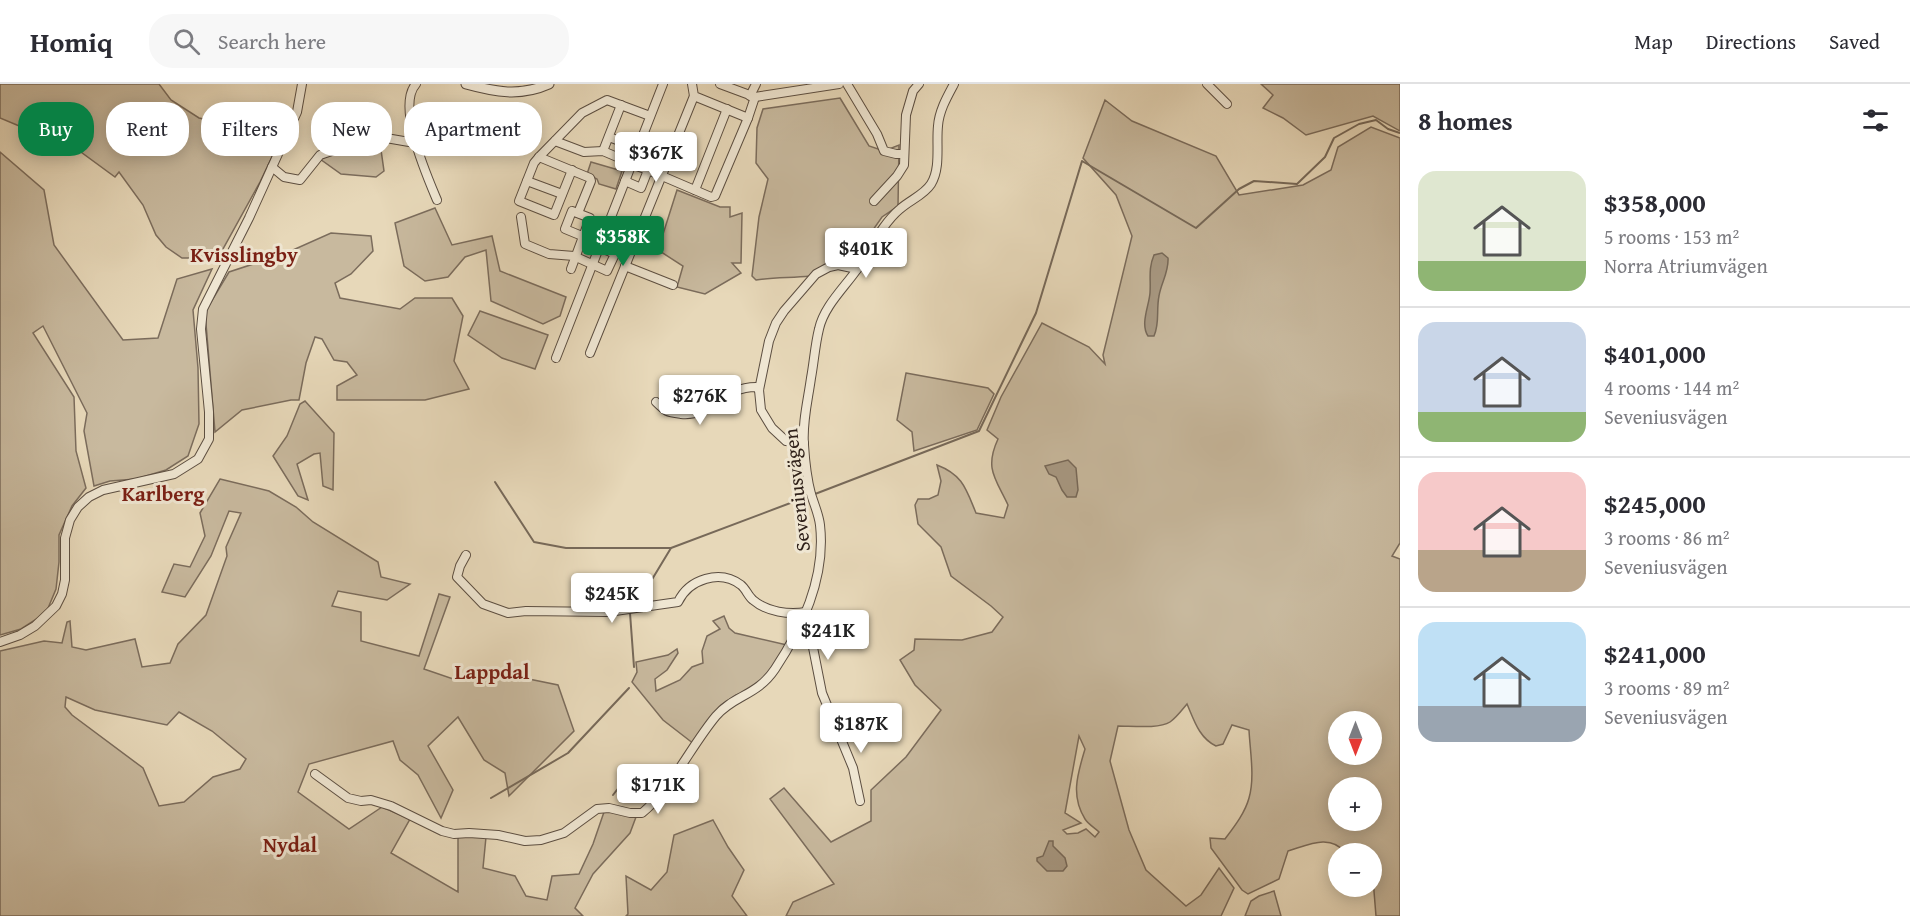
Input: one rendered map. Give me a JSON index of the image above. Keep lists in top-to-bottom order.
{
  "streets": {
    "street": ["Seveniusvägen"]
  },
  "districts": [
    "Kvisslingby",
    "Karlberg",
    "Lappdal",
    "Nydal"
  ],
  "north": "bottom",
  "page": {
    "header": "Homiq",
    "search": "Search here",
    "nav": ["Map", "Directions", "Saved"],
    "heading": "8 homes",
    "chip": [
      "Buy",
      "Rent",
      "Filters",
      "New",
      "Apartment"
    ],
    "price": [
      "$367K",
      "$358K",
      "$401K",
      "$276K",
      "$245K",
      "$241K",
      "$187K",
      "$171K"
    ],
    "list": [
      {
        "name": "$358,000",
        "note": "5 rooms · 153 m² · Norra Atriumvägen"
      },
      {
        "name": "$401,000",
        "note": "4 rooms · 144 m² · Seveniusvägen"
      },
      {
        "name": "$245,000",
        "note": "3 rooms · 86 m² · Seveniusvägen"
      },
      {
        "name": "$241,000",
        "note": "3 rooms · 89 m² · Seveniusvägen"
      }
    ],
    "map_buttons": ["+", "−"]
  }
}
